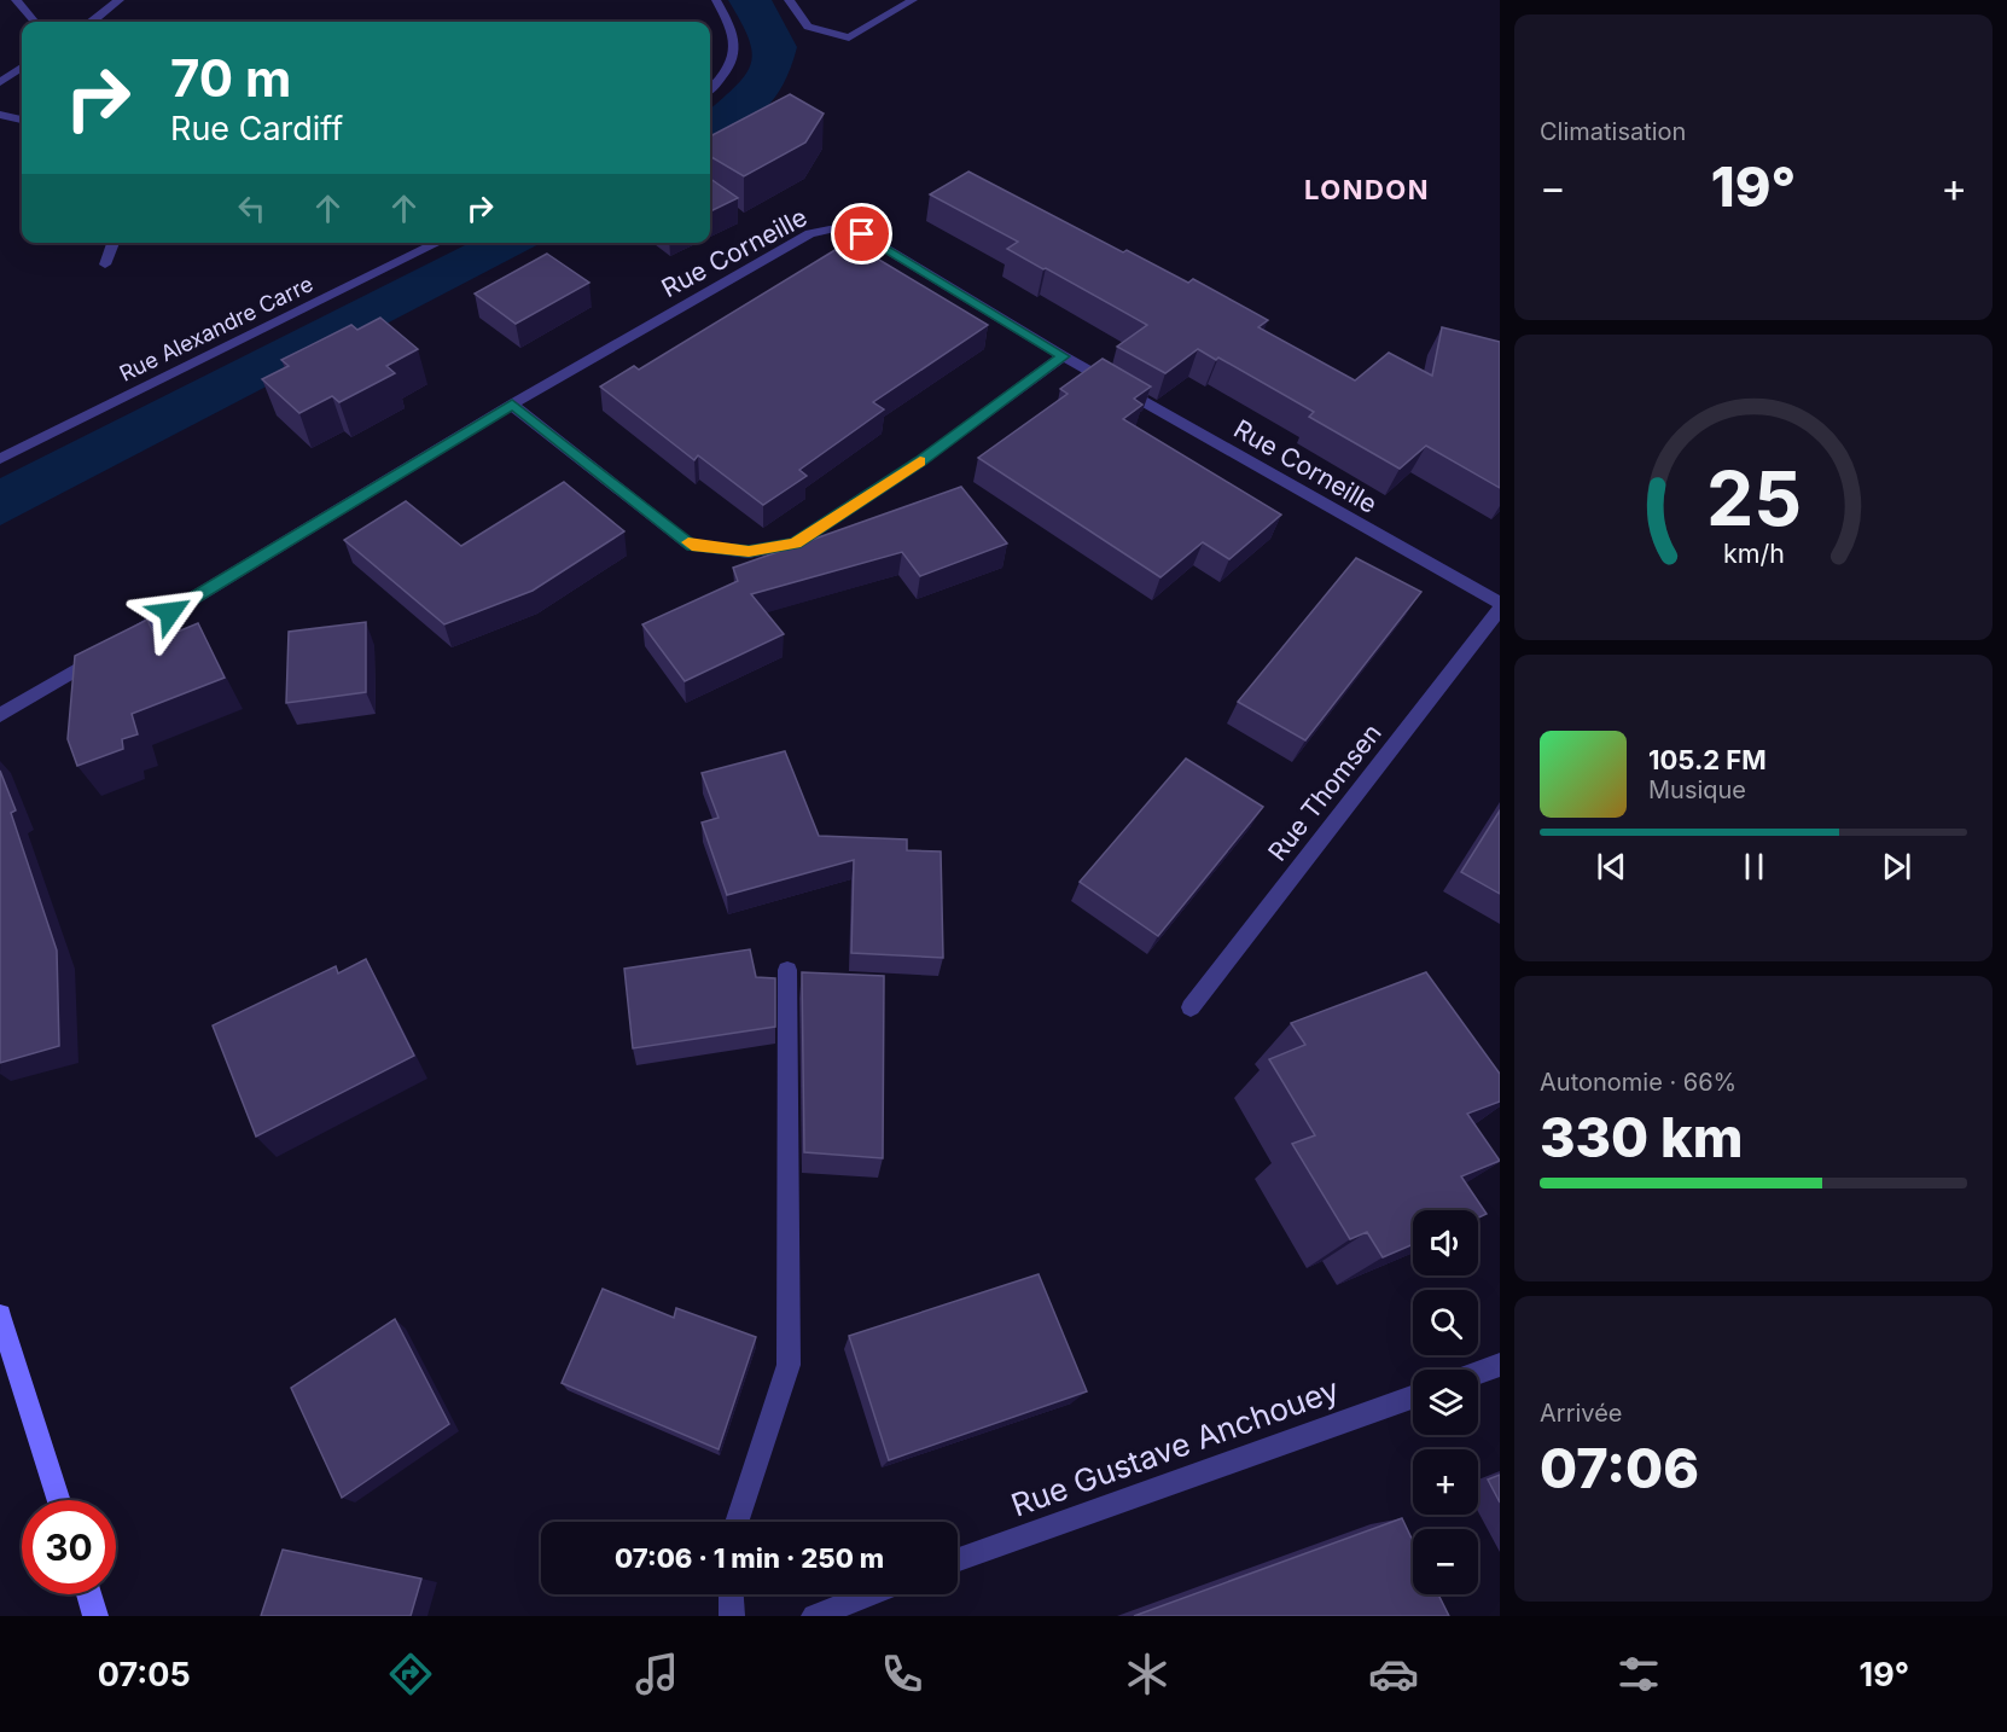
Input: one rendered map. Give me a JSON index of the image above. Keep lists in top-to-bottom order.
{
  "streets": {
    "street": [
      "Rue Corneille",
      "Rue Alexandre Carre",
      "Rue Thomsen",
      "Rue Gustave Anchouey"
    ]
  },
  "crossings": [
    ["Rue Corneille", "Rue Thomsen"]
  ],
  "districts": ["LONDON"],
  "page": {
    "tile": [
      "Climatisation",
      ["Autonomie · 66%", "330 km"],
      ["Arrivée", "07:06"]
    ],
    "turn": ["70 m", "Rue Cardiff"],
    "heat": ["−", "19°", "+"],
    "song": ["105.2 FM", "Musique"],
    "map_buttons": ["+", "−"],
    "limit": "30",
    "trip": "07:06 · 1 min · 250 m",
    "tabs": ["07:05", "19°"],
    "gauge": ["25", "km/h"]
  }
}
